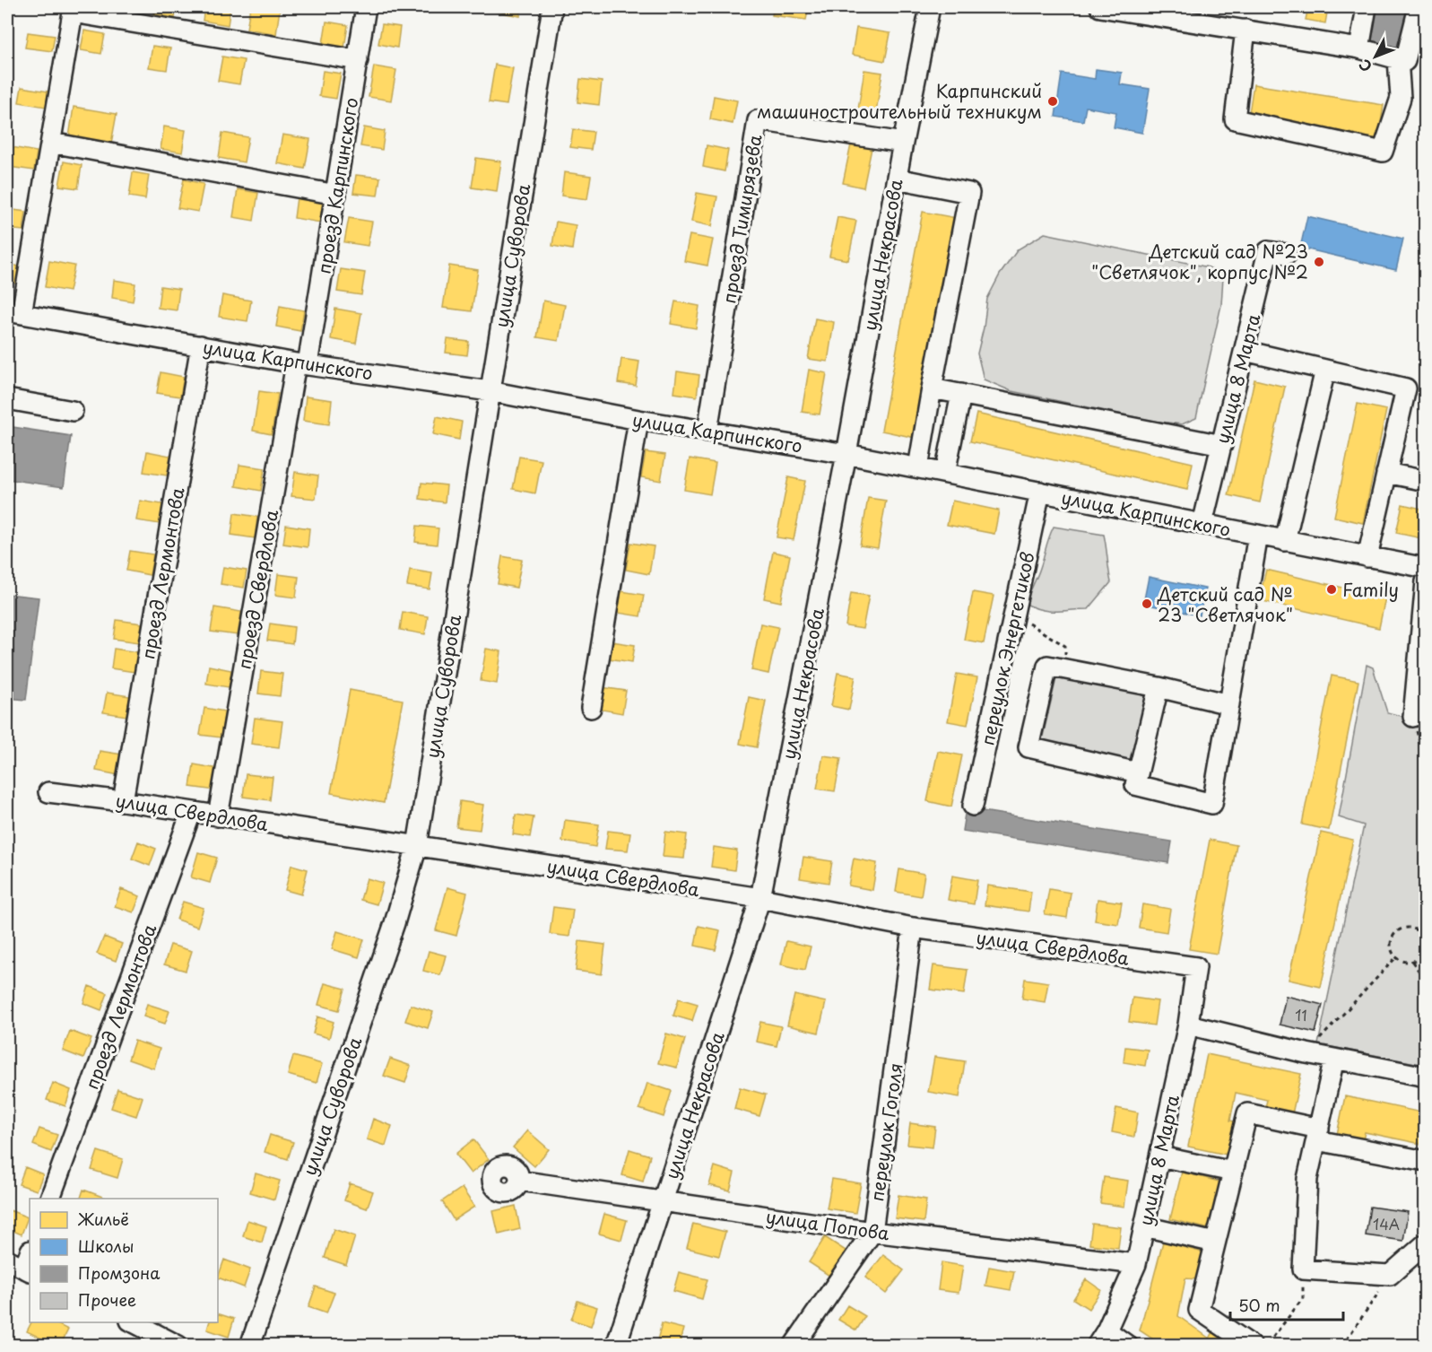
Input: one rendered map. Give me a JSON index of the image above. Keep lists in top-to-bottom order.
{
  "streets": {
    "street": [
      "проезд Карпинского",
      "проезд Тимирязева",
      "улица Некрасова",
      "улица Суворова",
      "улица Карпинского",
      "улица 8 Марта",
      "проезд Лермонтова",
      "проезд Свердлова",
      "переулок Энергетиков",
      "улица Свердлова",
      "переулок Гоголя",
      "улица Попова"
    ]
  },
  "crossings": [
    ["проезд Карпинского", "улица Карпинского"],
    ["проезд Карпинского", "проезд Свердлова"],
    ["проезд Тимирязева", "улица Некрасова"],
    ["проезд Тимирязева", "улица Карпинского"],
    ["улица Некрасова", "улица Карпинского"],
    ["улица Некрасова", "улица Свердлова"],
    ["улица Некрасова", "улица Попова"],
    ["улица Суворова", "улица Карпинского"],
    ["улица Суворова", "улица Свердлова"],
    ["улица Карпинского", "улица 8 Марта"],
    ["улица Карпинского", "проезд Лермонтова"],
    ["улица Карпинского", "проезд Свердлова"],
    ["улица Карпинского", "переулок Энергетиков"],
    ["улица 8 Марта", "улица Свердлова"],
    ["улица 8 Марта", "улица Попова"],
    ["проезд Лермонтова", "улица Свердлова"],
    ["проезд Свердлова", "улица Свердлова"],
    ["улица Свердлова", "переулок Гоголя"],
    ["переулок Гоголя", "улица Попова"]
  ],
  "places": [
    "Карпинский машиностроительный техникум",
    "Детский сад №23 \"Светлячок\", корпус №2",
    "Family",
    "Детский сад № 23 \"Светлячок\""
  ],
  "house_numbers": ["11", "14А"],
  "legend": [
    "Жильё",
    "Школы",
    "Промзона",
    "Прочее"
  ],
  "scale_bar": "50 m",
  "north": "bottom left"
}
